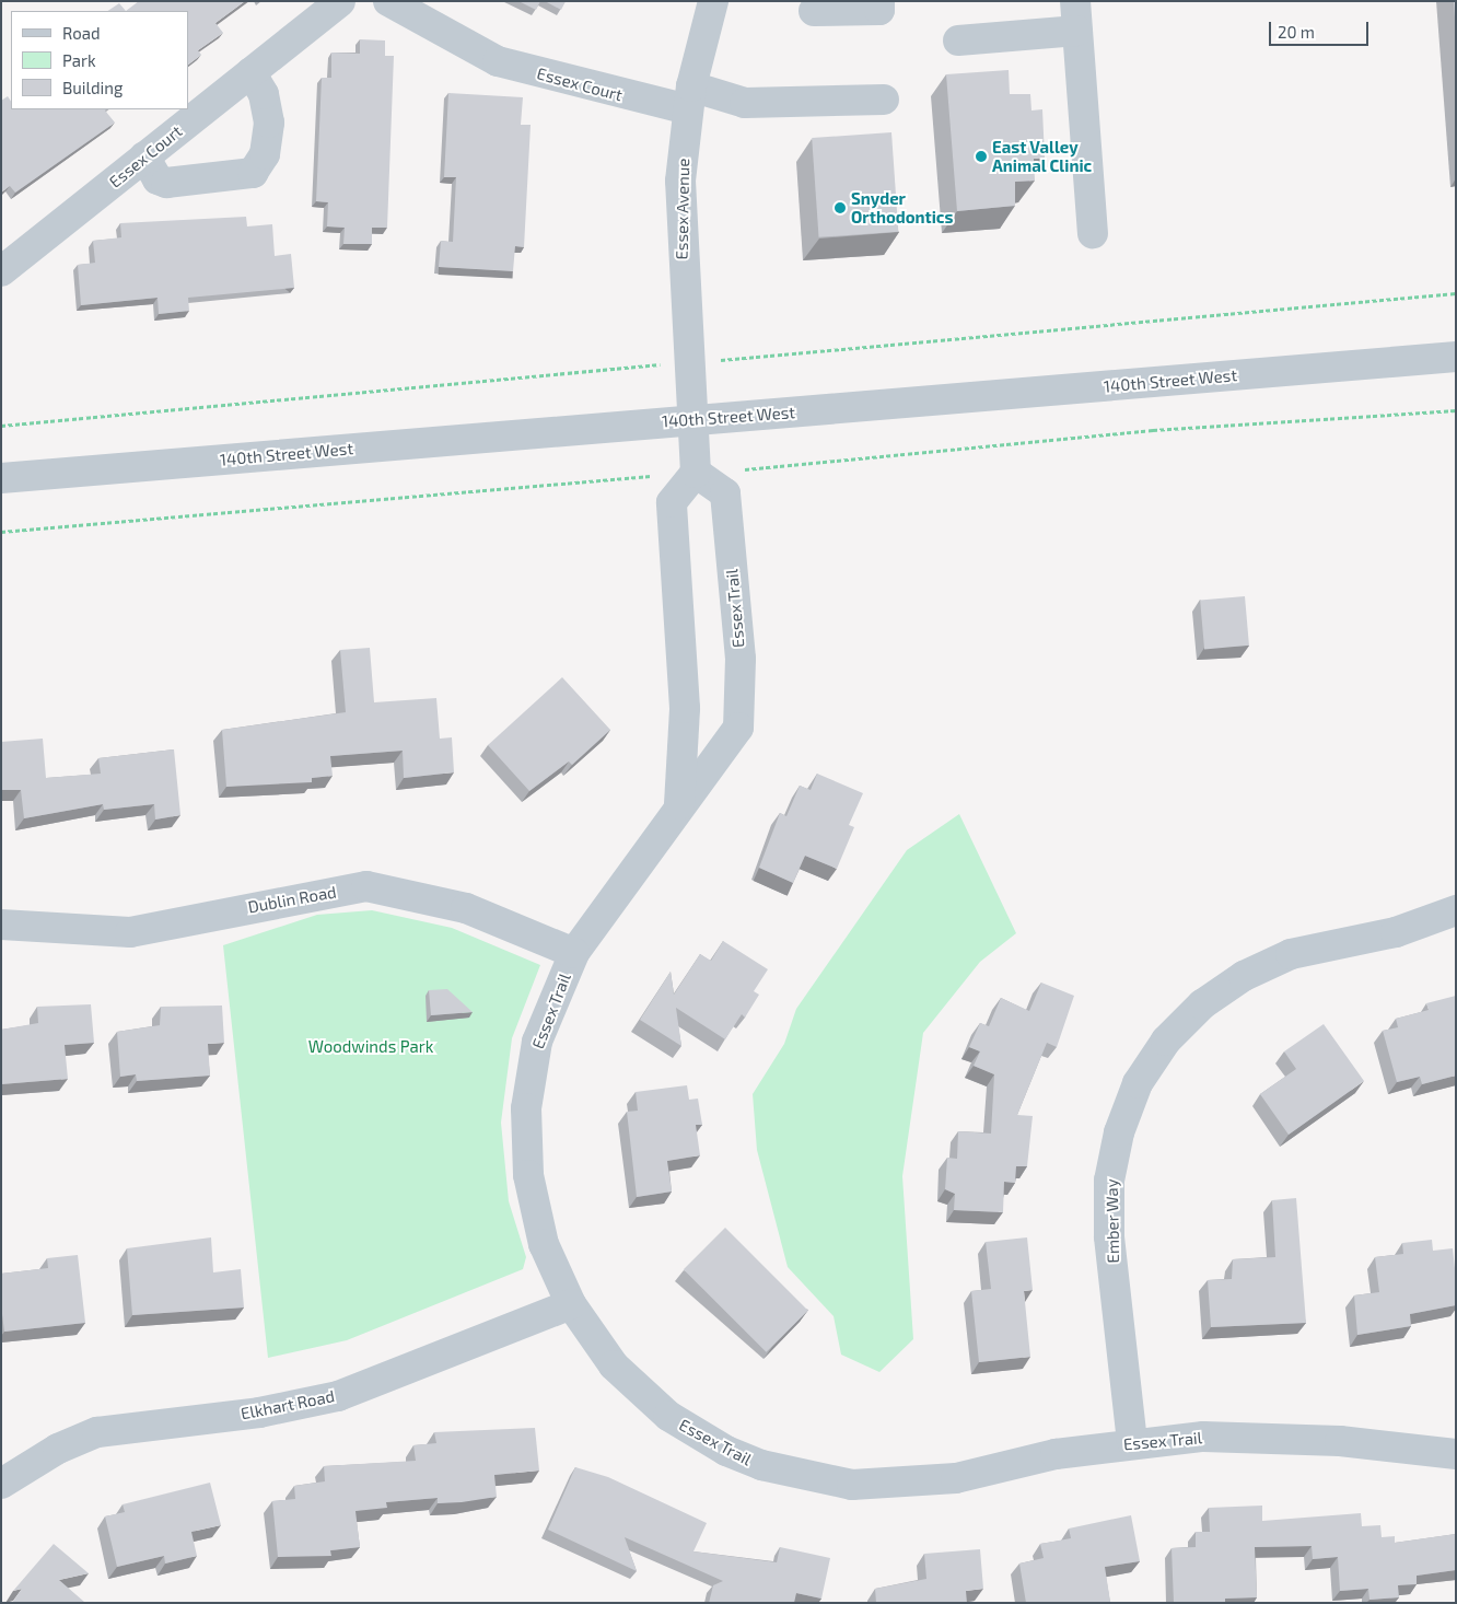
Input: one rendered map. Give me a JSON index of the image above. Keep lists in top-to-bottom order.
{
  "streets": {
    "street": [
      "Essex Court",
      "Essex Avenue",
      "140th Street West",
      "Essex Trail",
      "Dublin Road",
      "Ember Way",
      "Elkhart Road"
    ]
  },
  "crossings": [
    ["Essex Court", "Essex Avenue"],
    ["Essex Avenue", "140th Street West"],
    ["Essex Trail", "Dublin Road"],
    ["Essex Trail", "Ember Way"],
    ["Essex Trail", "Elkhart Road"]
  ],
  "parks": ["Woodwinds Park"],
  "places": ["East Valley Animal Clinic", "Snyder Orthodontics"],
  "legend": ["Road", "Park", "Building"],
  "scale_bar": "20 m"
}
